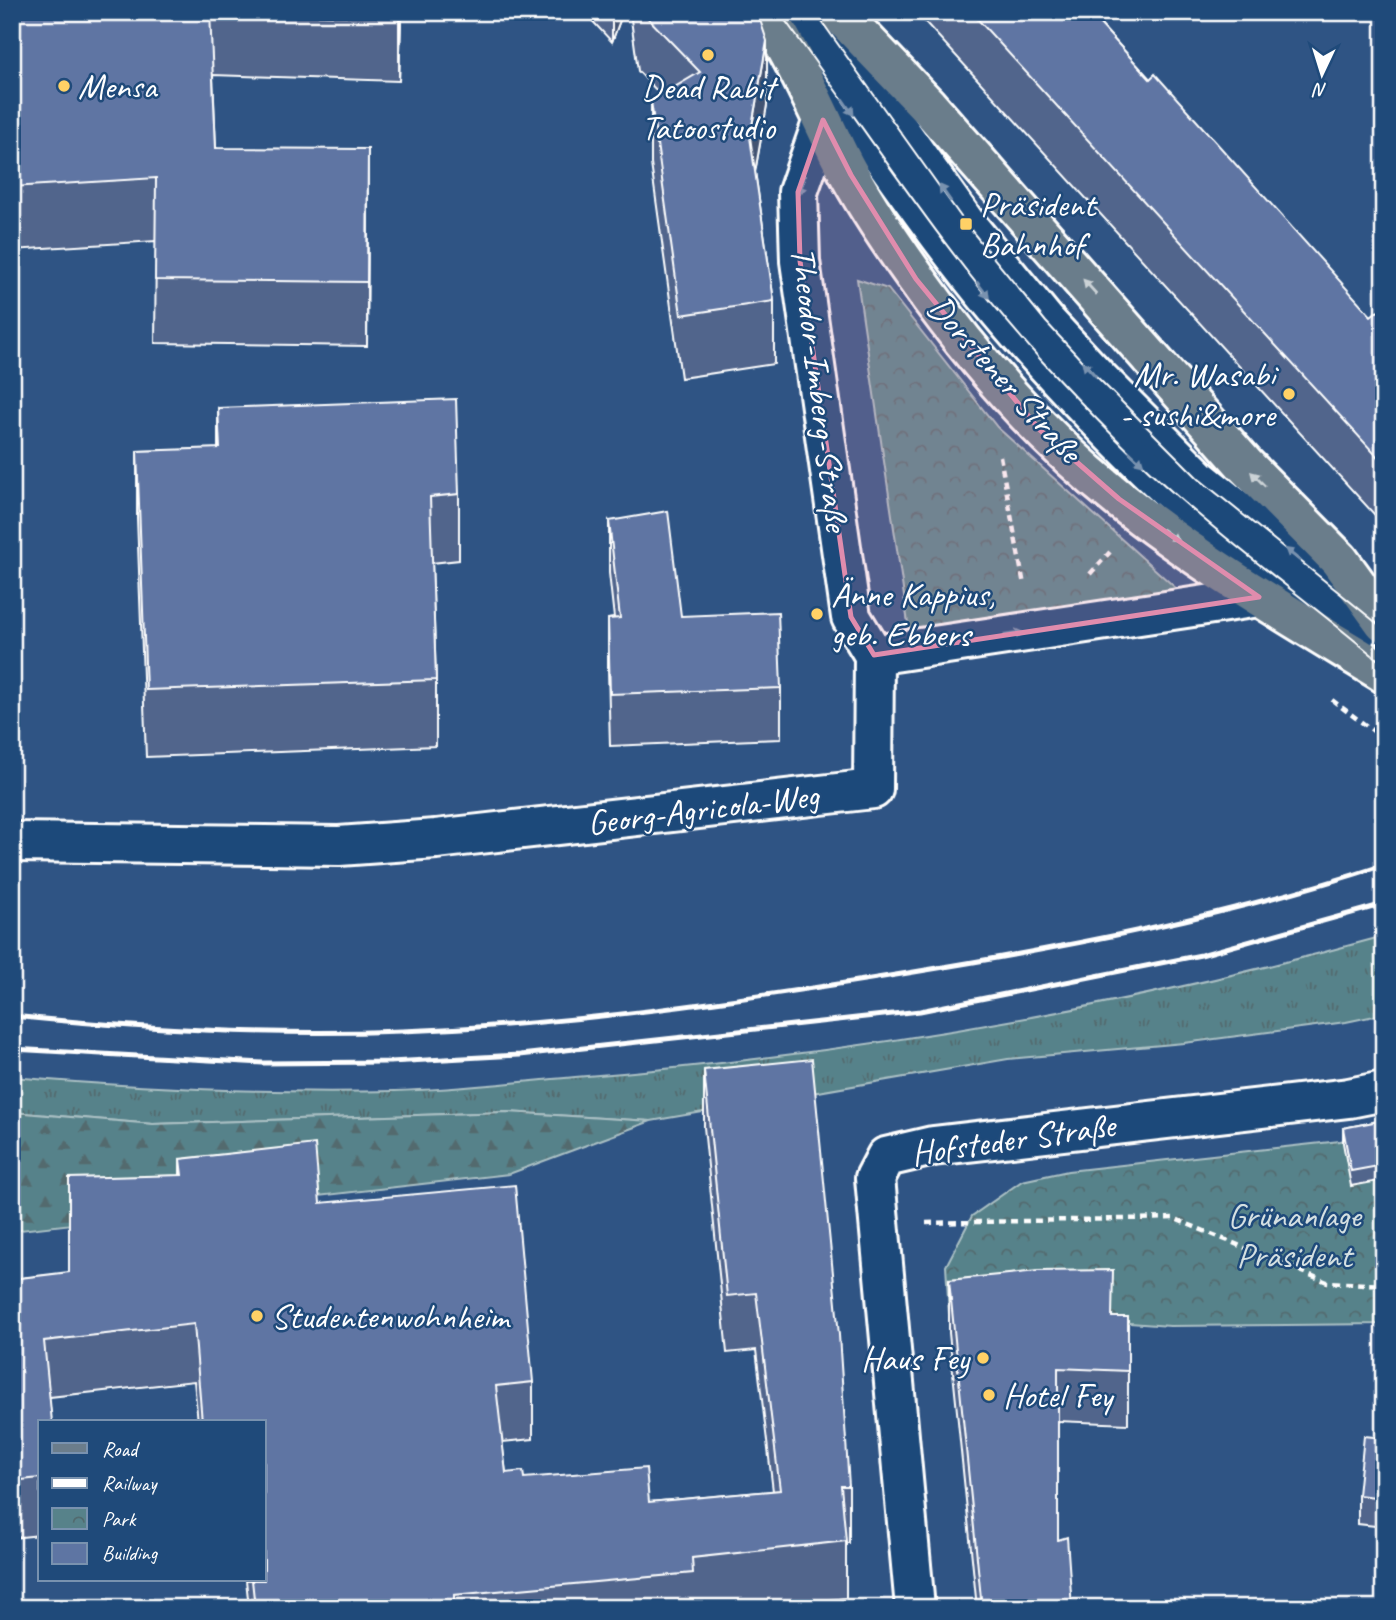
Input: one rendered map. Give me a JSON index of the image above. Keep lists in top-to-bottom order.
{
  "streets": {
    "main road": ["Dorstener Straße"],
    "street": ["Theodor-Imberg-Straße", "Georg-Agricola-Weg", "Hofsteder Straße"]
  },
  "crossings": [
    ["Dorstener Straße", "Theodor-Imberg-Straße"],
    ["Theodor-Imberg-Straße", "Georg-Agricola-Weg"]
  ],
  "one_way": ["Theodor-Imberg-Straße"],
  "parks": ["Grünanlage Präsident"],
  "places": {
    "other": [
      "Dead Rabit Tatoostudio",
      "Mensa",
      "Mr. Wasabi - sushi&more",
      "Änne Kappius, geb. Ebbers",
      "Studentenwohnheim",
      "Haus Fey",
      "Hotel Fey"
    ],
    "transit": ["Präsident Bahnhof"]
  },
  "legend": [
    "Road",
    "Railway",
    "Park",
    "Building"
  ],
  "north": "bottom"
}
